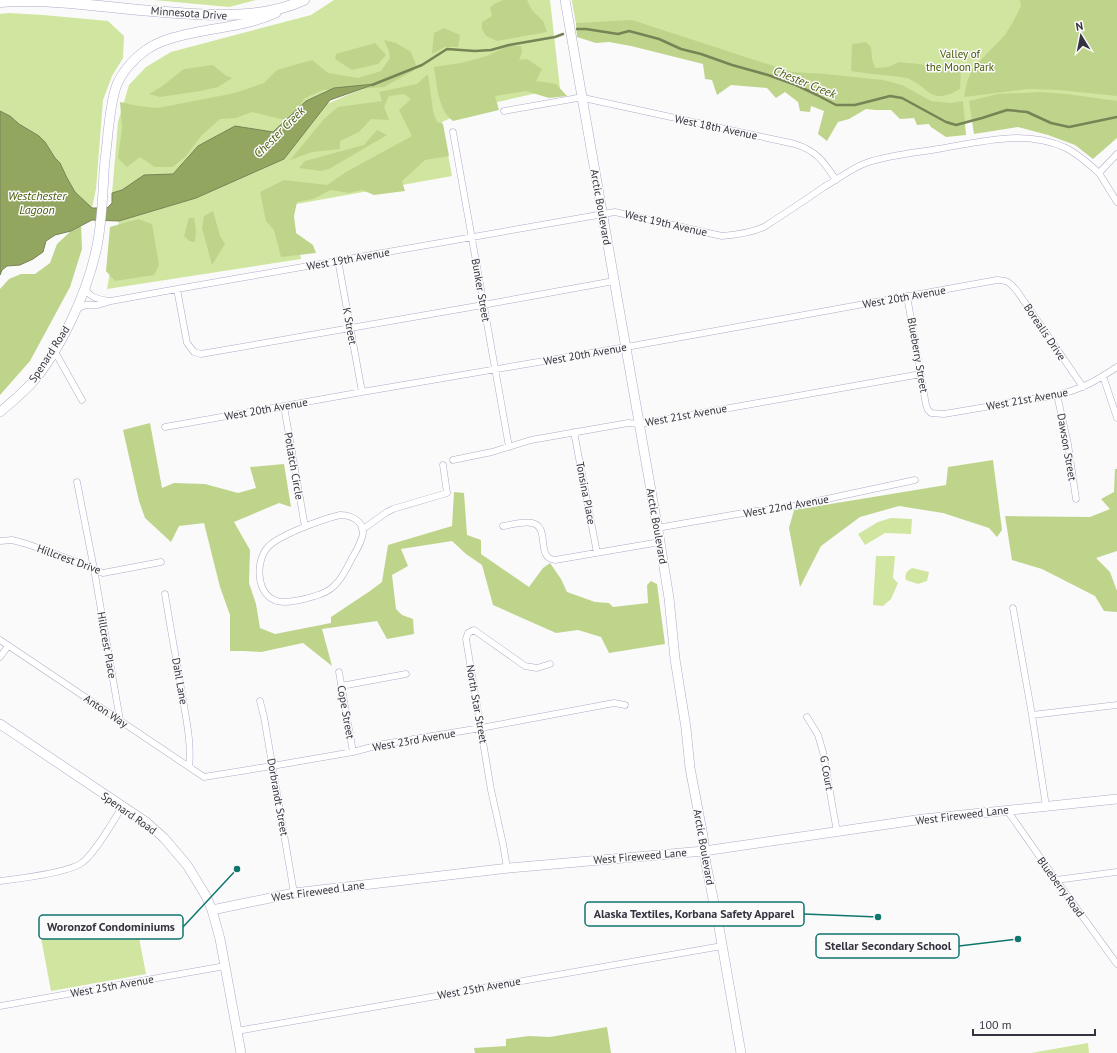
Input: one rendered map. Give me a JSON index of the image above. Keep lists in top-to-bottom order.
{
  "streets": {
    "main road": [
      "Minnesota Drive",
      "Arctic Boulevard",
      "Spenard Road",
      "West Fireweed Lane"
    ],
    "street": [
      "West 18th Avenue",
      "West 19th Avenue",
      "Bunker Street",
      "West 20th Avenue",
      "K Street",
      "Borealis Drive",
      "Blueberry Street",
      "West 21st Avenue",
      "Dawson Street",
      "Potlatch Circle",
      "Tonsina Place",
      "West 22nd Avenue",
      "Hillcrest Drive",
      "Hillcrest Place",
      "Dahl Lane",
      "North Star Street",
      "Anton Way",
      "Cope Street",
      "West 23rd Avenue",
      "G Court",
      "Dorbrandt Street",
      "Blueberry Road",
      "West 25th Avenue"
    ]
  },
  "crossings": [
    ["Minnesota Drive", "Spenard Road"],
    ["West 18th Avenue", "Arctic Boulevard"],
    ["West 18th Avenue", "West 19th Avenue"],
    ["Arctic Boulevard", "West 19th Avenue"],
    ["Arctic Boulevard", "West 20th Avenue"],
    ["Arctic Boulevard", "West 21st Avenue"],
    ["Arctic Boulevard", "West 22nd Avenue"],
    ["Arctic Boulevard", "West Fireweed Lane"],
    ["Arctic Boulevard", "West 25th Avenue"],
    ["West 19th Avenue", "Bunker Street"],
    ["West 19th Avenue", "K Street"],
    ["West 19th Avenue", "Spenard Road"],
    ["Bunker Street", "West 20th Avenue"],
    ["Bunker Street", "West 21st Avenue"],
    ["West 20th Avenue", "K Street"],
    ["West 20th Avenue", "Borealis Drive"],
    ["West 20th Avenue", "Blueberry Street"],
    ["West 20th Avenue", "Potlatch Circle"],
    ["Borealis Drive", "West 21st Avenue"],
    ["Spenard Road", "West Fireweed Lane"],
    ["Spenard Road", "West 25th Avenue"],
    ["Blueberry Street", "West 21st Avenue"],
    ["West 21st Avenue", "Dawson Street"],
    ["West 21st Avenue", "Tonsina Place"],
    ["Hillcrest Drive", "Hillcrest Place"],
    ["Hillcrest Place", "Anton Way"],
    ["Dahl Lane", "Anton Way"],
    ["North Star Street", "West 23rd Avenue"],
    ["North Star Street", "West Fireweed Lane"],
    ["Anton Way", "West 23rd Avenue"],
    ["Cope Street", "West 23rd Avenue"],
    ["West 23rd Avenue", "Dorbrandt Street"],
    ["G Court", "West Fireweed Lane"],
    ["Dorbrandt Street", "West Fireweed Lane"],
    ["West Fireweed Lane", "Blueberry Road"]
  ],
  "water": ["Chester Creek", "Westchester Lagoon"],
  "parks": ["Valley of the Moon Park"],
  "places": ["Woronzof Condominiums", "Alaska Textiles, Korbana Safety Apparel", "Stellar Secondary School"],
  "scale_bar": "100 m",
  "north": "top"
}
